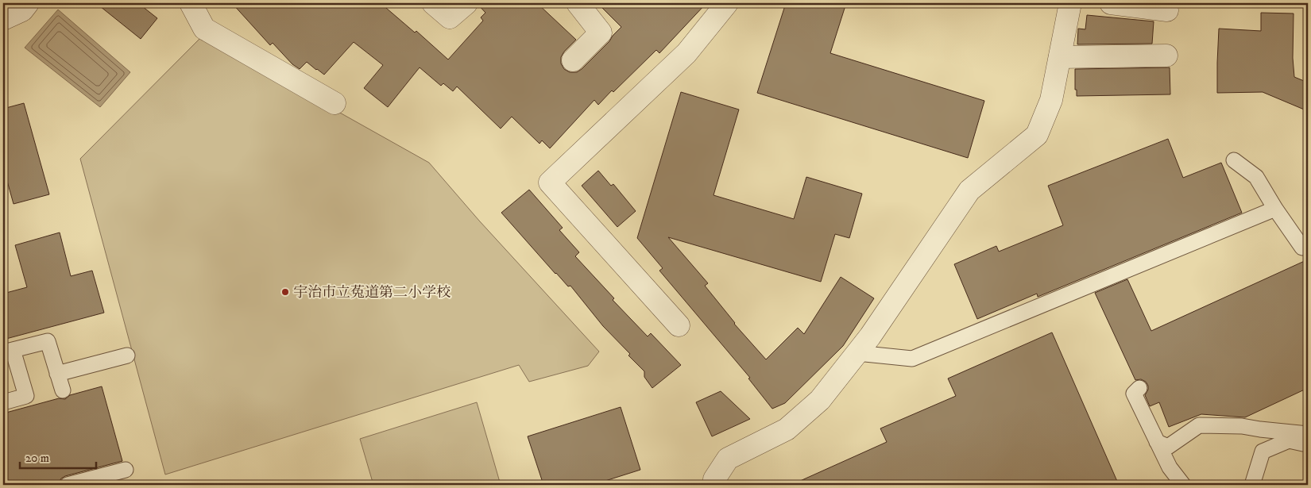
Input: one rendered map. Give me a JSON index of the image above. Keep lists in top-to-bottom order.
{
  "places": ["宇治市立菟道第二小学校"],
  "scale_bar": "20 m"
}
